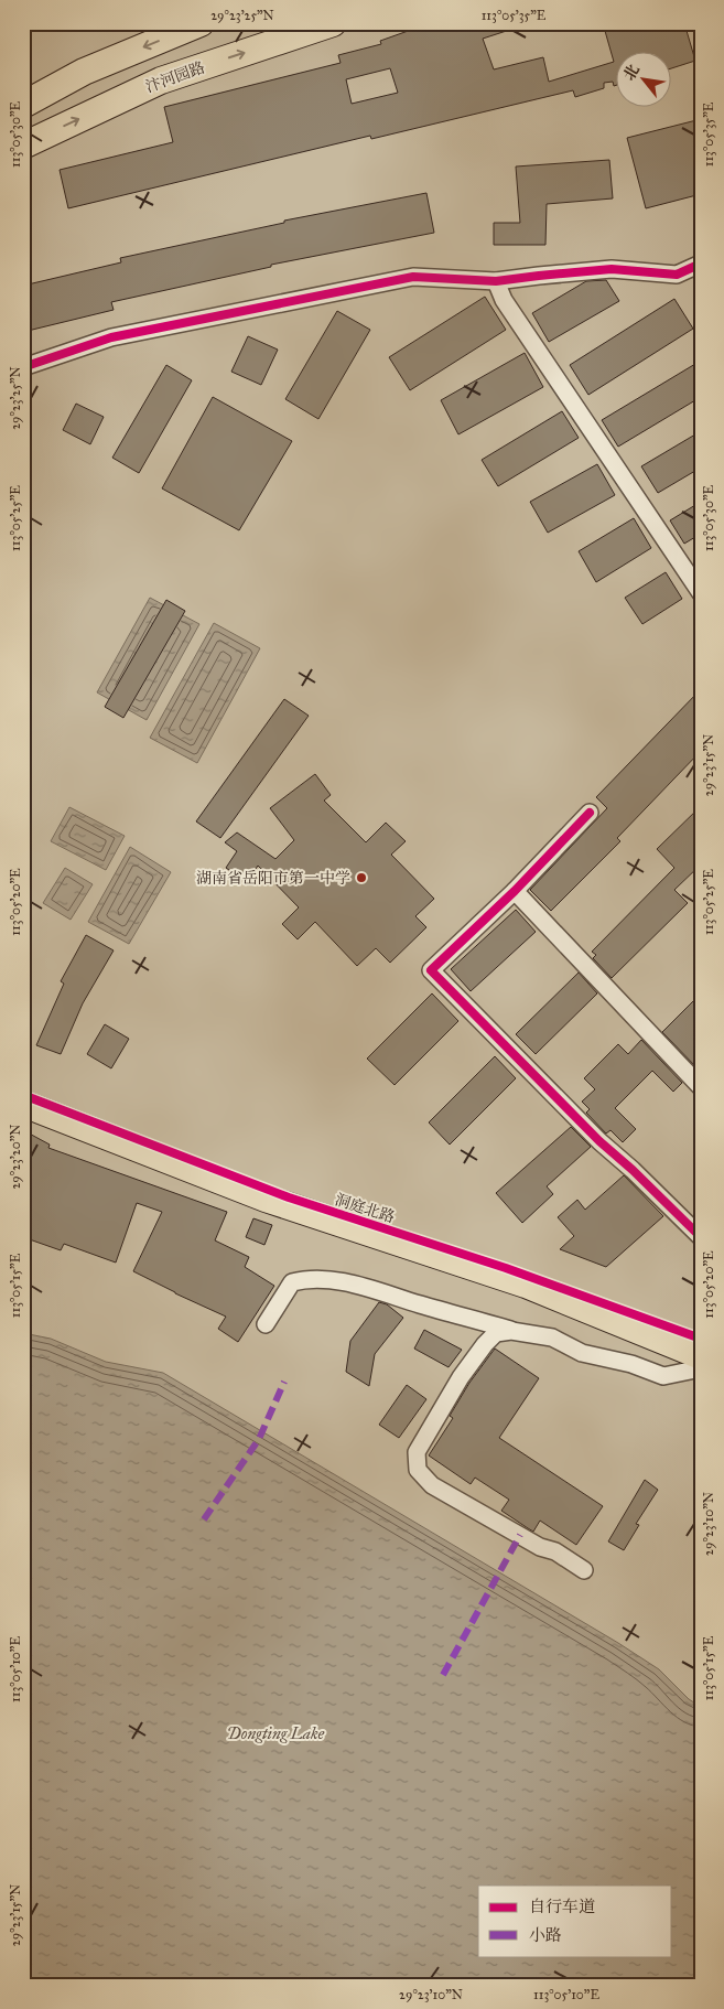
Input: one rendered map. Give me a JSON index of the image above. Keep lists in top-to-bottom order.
{
  "streets": {
    "main road": ["汴河园路", "洞庭北路"]
  },
  "water": ["Dongting Lake"],
  "places": ["湖南省岳阳市第一中学"],
  "legend": ["自行车道", "小路"],
  "north": "top left",
  "coordinates": [
    "29°23'25\"N",
    "113°05'35\"E",
    "113°05'30\"E",
    "113°05'25\"E",
    "29°23'15\"N",
    "113°05'20\"E",
    "29°23'20\"N",
    "113°05'15\"E",
    "29°23'10\"N",
    "113°05'10\"E"
  ]
}
